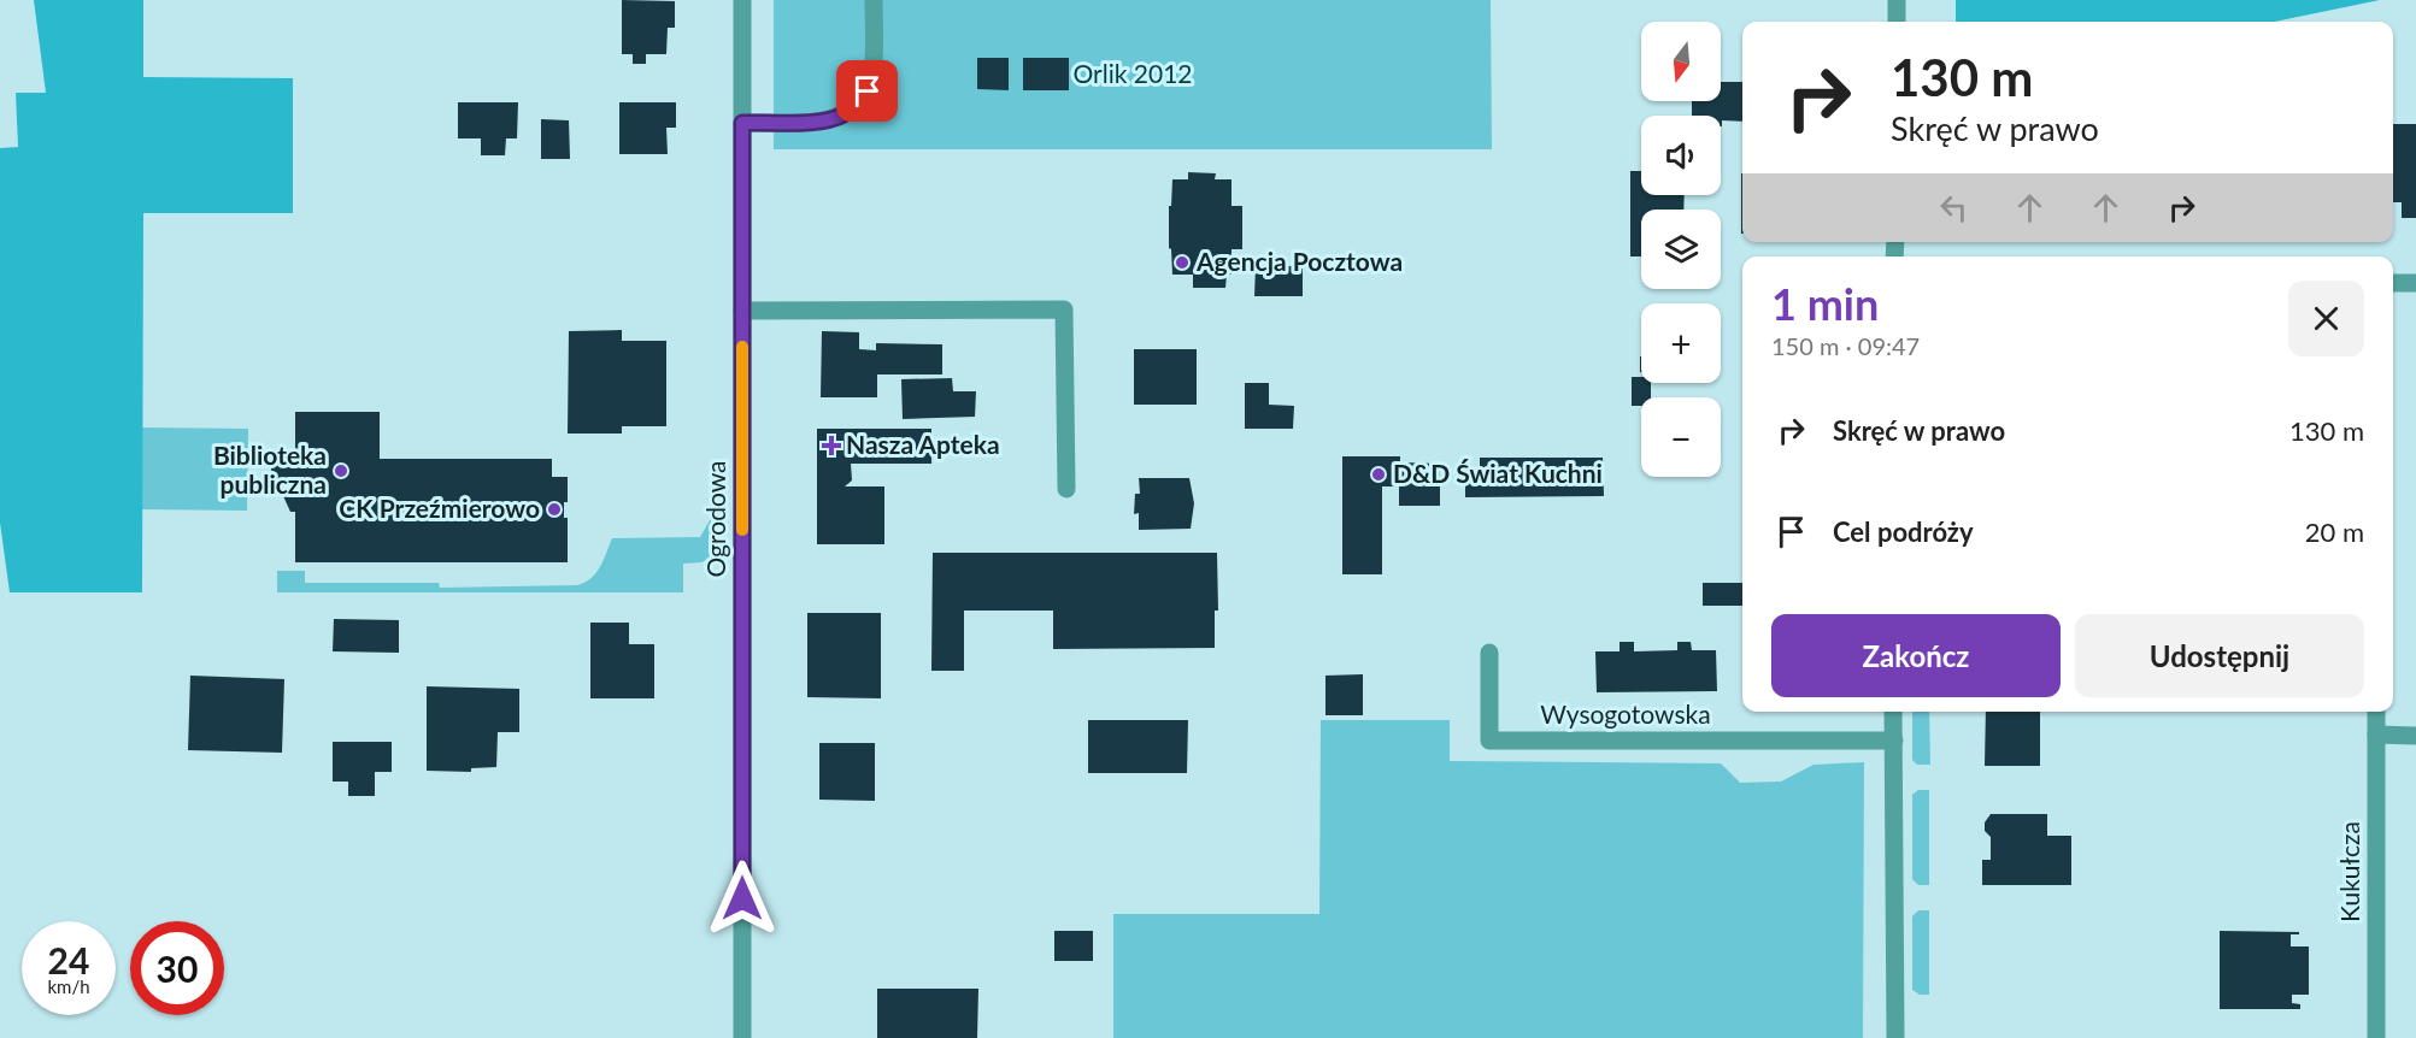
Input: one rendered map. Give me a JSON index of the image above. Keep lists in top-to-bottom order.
{
  "streets": {
    "street": ["Ogrodowa", "Wysogotowska", "Kukułcza"]
  },
  "parks": ["Orlik 2012"],
  "places": {
    "other": [
      "Agencja Pocztowa",
      "Biblioteka publiczna",
      "D&D Świat Kuchni",
      "CK Przeźmierowo"
    ],
    "health": ["Nasza Apteka"]
  },
  "north": "bottom",
  "page": {
    "map_buttons": ["+", "−"],
    "turn": ["130 m", "Skręć w prawo"],
    "heading": ["1 min", "150 m · 09:47"],
    "list": [
      {
        "name": "Skręć w prawo",
        "value": "130 m"
      },
      {
        "name": "Cel podróży",
        "value": "20 m"
      }
    ],
    "buttons": ["Zakończ", "Udostępnij"],
    "speed": "24 km/h",
    "limit": "30"
  }
}
